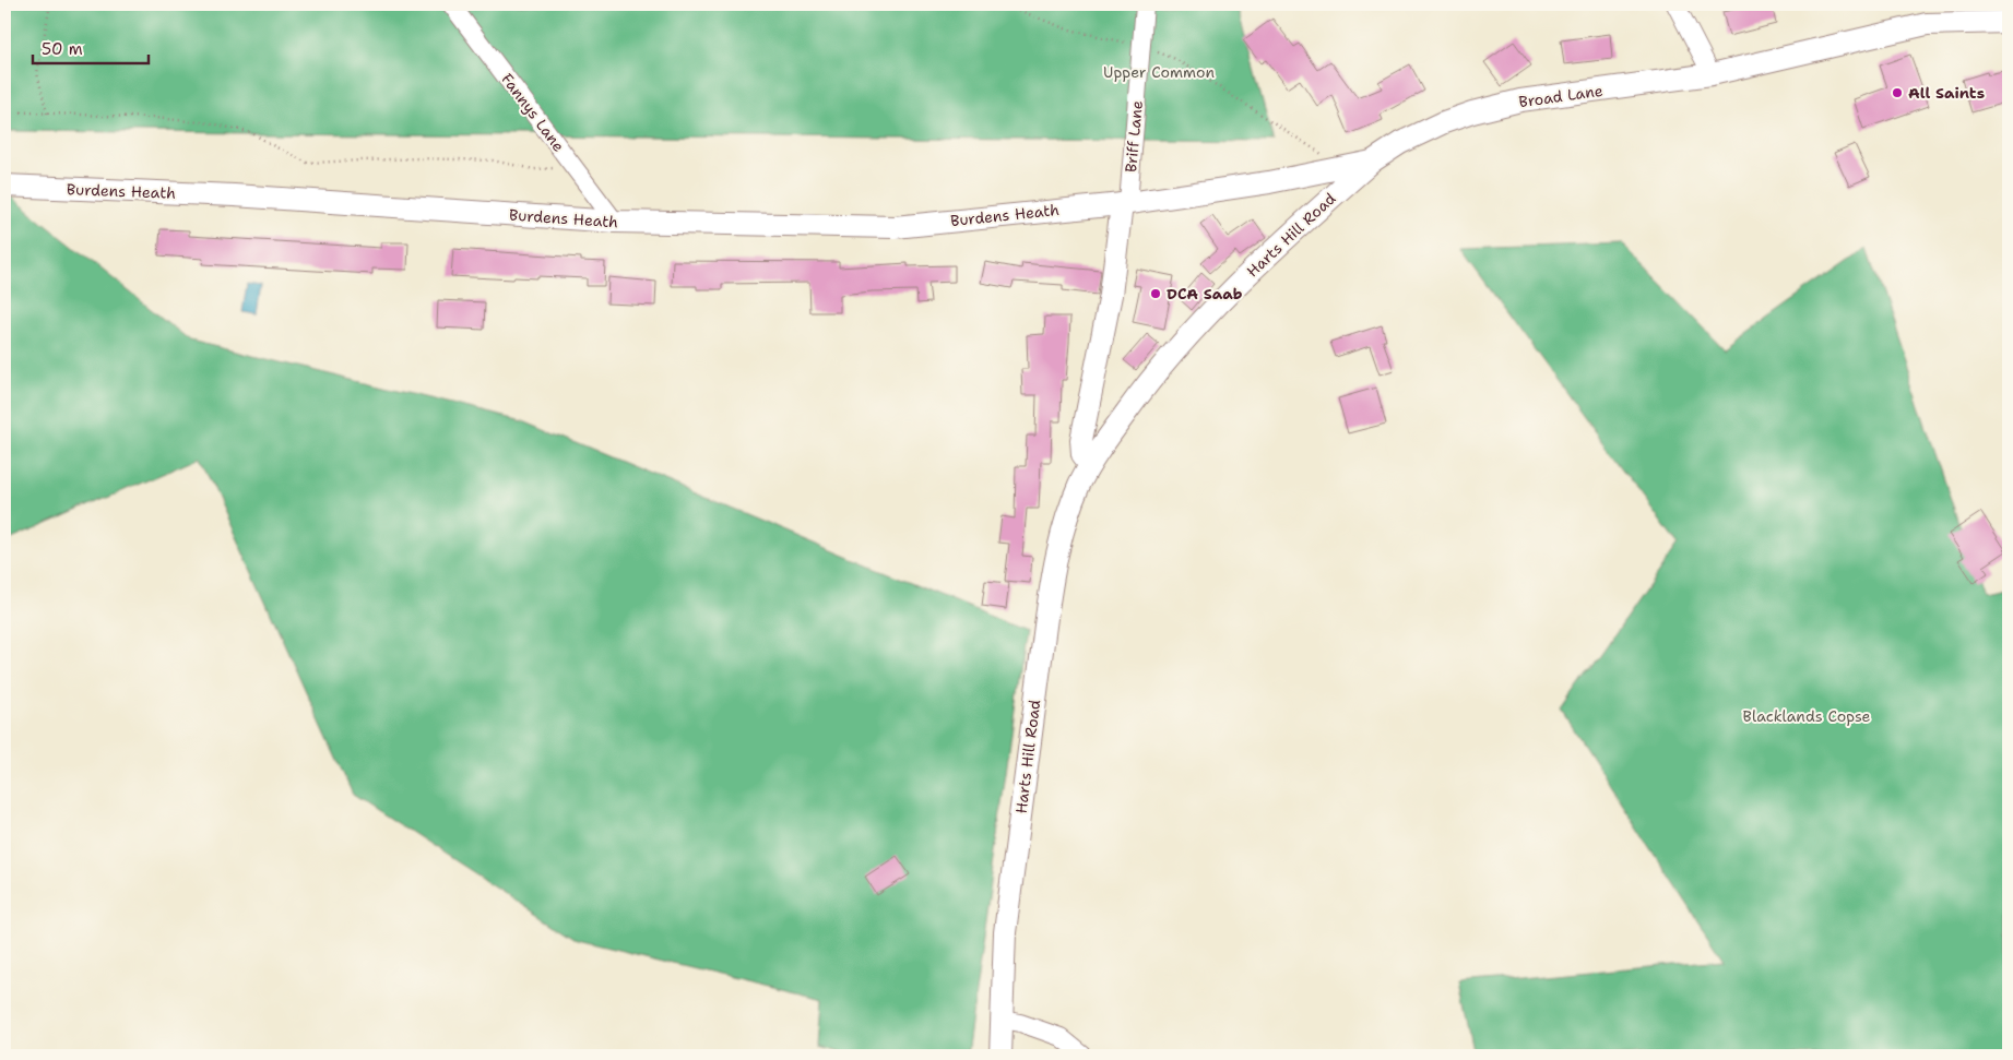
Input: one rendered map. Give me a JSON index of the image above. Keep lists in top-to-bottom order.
{
  "streets": {
    "street": [
      "Broad Lane",
      "Fannys Lane",
      "Briff Lane",
      "Burdens Heath",
      "Harts Hill Road"
    ]
  },
  "crossings": [
    ["Broad Lane", "Briff Lane"],
    ["Broad Lane", "Burdens Heath"],
    ["Broad Lane", "Harts Hill Road"],
    ["Fannys Lane", "Burdens Heath"],
    ["Briff Lane", "Burdens Heath"]
  ],
  "parks": ["Upper Common", "Blacklands Copse"],
  "places": ["All Saints", "DCA Saab"],
  "scale_bar": "50 m"
}
